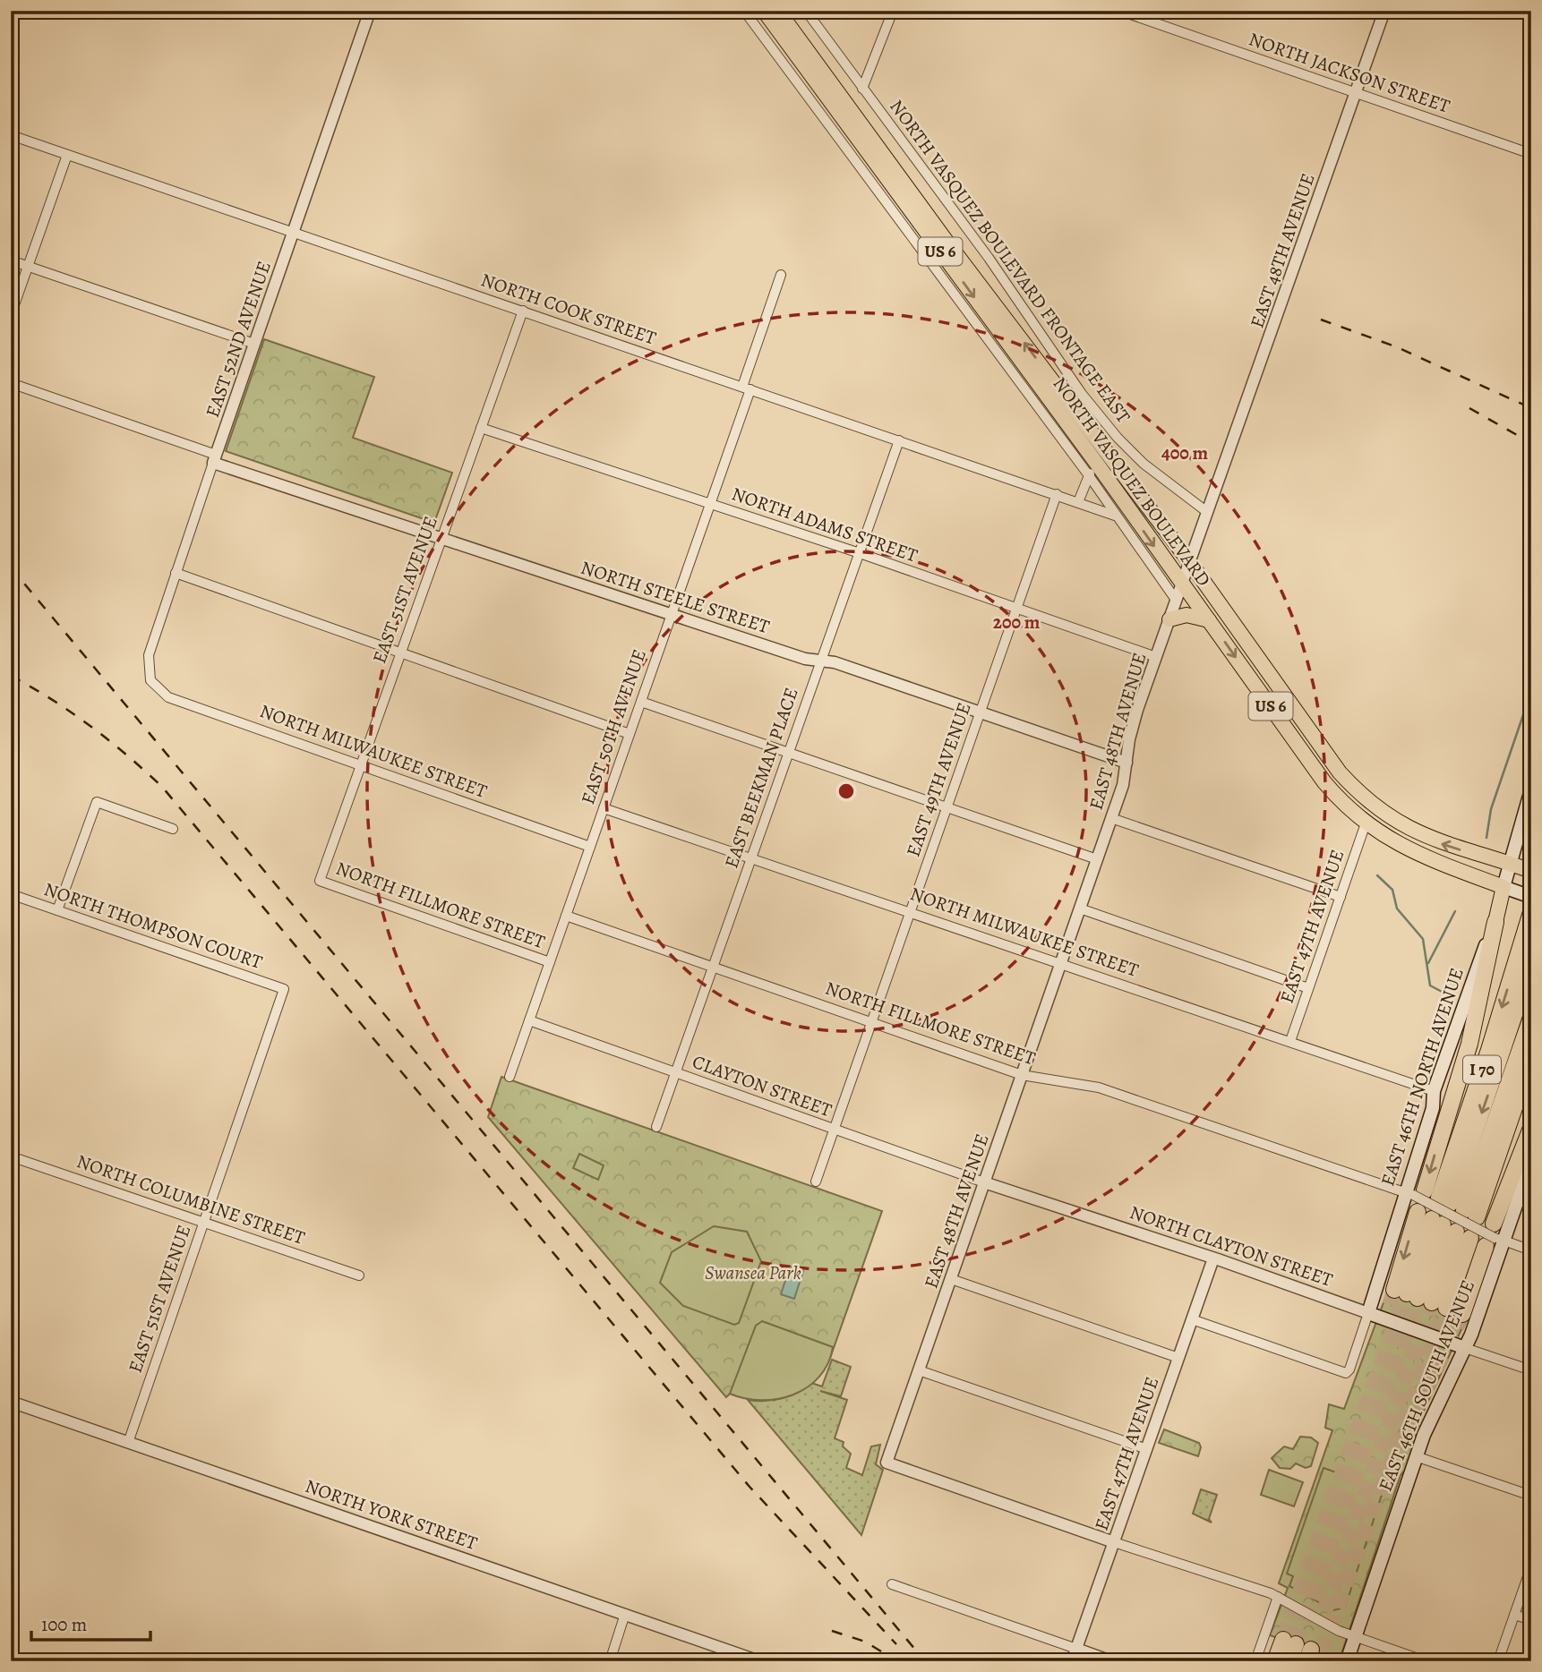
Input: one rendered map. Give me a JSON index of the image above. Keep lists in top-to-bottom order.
{
  "streets": {
    "highway": [
      "US 6",
      "NORTH VASQUEZ BOULEVARD",
      "I 70",
      "EAST 46TH NORTH AVENUE"
    ],
    "main road": ["NORTH CLAYTON STREET", "EAST 46TH SOUTH AVENUE"],
    "street": [
      "NORTH JACKSON STREET",
      "EAST 48TH AVENUE",
      "NORTH VASQUEZ BOULEVARD FRONTAGE EAST",
      "NORTH COOK STREET",
      "EAST 52ND AVENUE",
      "NORTH ADAMS STREET",
      "EAST 51ST AVENUE",
      "NORTH STEELE STREET",
      "EAST 50TH AVENUE",
      "NORTH MILWAUKEE STREET",
      "EAST BEEKMAN PLACE",
      "EAST 49TH AVENUE",
      "NORTH FILLMORE STREET",
      "NORTH THOMPSON COURT",
      "EAST 47TH AVENUE",
      "CLAYTON STREET",
      "NORTH COLUMBINE STREET",
      "NORTH YORK STREET"
    ]
  },
  "crossings": [
    ["NORTH JACKSON STREET", "EAST 48TH AVENUE"],
    ["EAST 48TH AVENUE", "NORTH VASQUEZ BOULEVARD FRONTAGE EAST"],
    ["EAST 48TH AVENUE", "NORTH VASQUEZ BOULEVARD"],
    ["EAST 48TH AVENUE", "NORTH ADAMS STREET"],
    ["EAST 48TH AVENUE", "NORTH STEELE STREET"],
    ["EAST 48TH AVENUE", "NORTH MILWAUKEE STREET"],
    ["EAST 48TH AVENUE", "NORTH FILLMORE STREET"],
    ["EAST 48TH AVENUE", "EAST 47TH AVENUE"],
    ["EAST 48TH AVENUE", "CLAYTON STREET"],
    ["EAST 48TH AVENUE", "NORTH CLAYTON STREET"],
    ["NORTH COOK STREET", "EAST 52ND AVENUE"],
    ["NORTH COOK STREET", "EAST 51ST AVENUE"],
    ["NORTH COOK STREET", "EAST 50TH AVENUE"],
    ["NORTH COOK STREET", "EAST BEEKMAN PLACE"],
    ["NORTH COOK STREET", "EAST 49TH AVENUE"],
    ["EAST 52ND AVENUE", "NORTH STEELE STREET"],
    ["EAST 52ND AVENUE", "NORTH MILWAUKEE STREET"],
    ["NORTH VASQUEZ BOULEVARD", "EAST 47TH AVENUE"],
    ["NORTH VASQUEZ BOULEVARD", "EAST 46TH NORTH AVENUE"],
    ["NORTH ADAMS STREET", "EAST 51ST AVENUE"],
    ["NORTH ADAMS STREET", "EAST 50TH AVENUE"],
    ["NORTH ADAMS STREET", "EAST BEEKMAN PLACE"],
    ["NORTH ADAMS STREET", "EAST 49TH AVENUE"],
    ["EAST 51ST AVENUE", "NORTH STEELE STREET"],
    ["EAST 51ST AVENUE", "NORTH MILWAUKEE STREET"],
    ["EAST 51ST AVENUE", "NORTH FILLMORE STREET"],
    ["EAST 51ST AVENUE", "NORTH THOMPSON COURT"],
    ["EAST 51ST AVENUE", "NORTH COLUMBINE STREET"],
    ["EAST 51ST AVENUE", "NORTH YORK STREET"],
    ["NORTH STEELE STREET", "EAST 50TH AVENUE"],
    ["NORTH STEELE STREET", "EAST BEEKMAN PLACE"],
    ["NORTH STEELE STREET", "EAST 49TH AVENUE"],
    ["EAST 50TH AVENUE", "NORTH MILWAUKEE STREET"],
    ["EAST 50TH AVENUE", "NORTH FILLMORE STREET"],
    ["EAST 50TH AVENUE", "CLAYTON STREET"],
    ["NORTH MILWAUKEE STREET", "EAST BEEKMAN PLACE"],
    ["NORTH MILWAUKEE STREET", "EAST 49TH AVENUE"],
    ["NORTH MILWAUKEE STREET", "EAST 47TH AVENUE"],
    ["NORTH MILWAUKEE STREET", "EAST 46TH NORTH AVENUE"],
    ["EAST BEEKMAN PLACE", "NORTH FILLMORE STREET"],
    ["EAST BEEKMAN PLACE", "CLAYTON STREET"],
    ["EAST 49TH AVENUE", "NORTH FILLMORE STREET"],
    ["EAST 49TH AVENUE", "CLAYTON STREET"],
    ["NORTH FILLMORE STREET", "I 70"],
    ["NORTH FILLMORE STREET", "EAST 46TH NORTH AVENUE"],
    ["NORTH FILLMORE STREET", "EAST 46TH SOUTH AVENUE"],
    ["EAST 47TH AVENUE", "EAST 46TH NORTH AVENUE"],
    ["EAST 47TH AVENUE", "NORTH CLAYTON STREET"],
    ["I 70", "EAST 46TH NORTH AVENUE"],
    ["EAST 46TH NORTH AVENUE", "NORTH CLAYTON STREET"],
    ["CLAYTON STREET", "NORTH CLAYTON STREET"],
    ["NORTH CLAYTON STREET", "EAST 46TH SOUTH AVENUE"]
  ],
  "parks": ["Swansea Park"],
  "scale_bar": "100 m",
  "rings": ["400 m", "200 m"]
}
